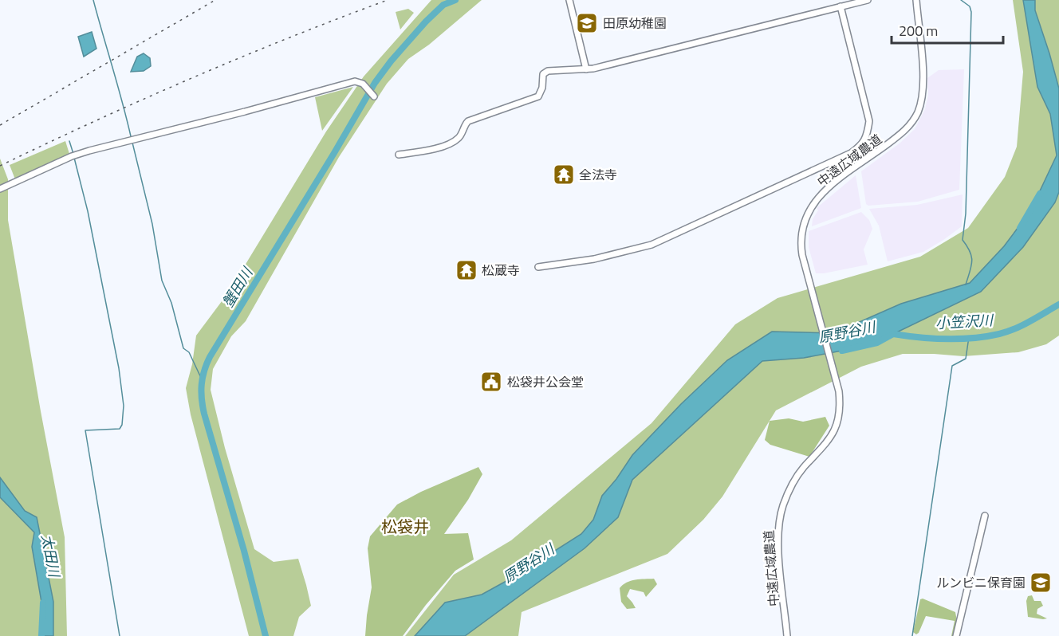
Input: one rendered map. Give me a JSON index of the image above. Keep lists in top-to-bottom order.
{
  "streets": {
    "street": ["中遠広域農道"]
  },
  "districts": ["松袋井"],
  "water": [
    "蟹田川",
    "小笠沢川",
    "原野谷川",
    "太田川"
  ],
  "places": {
    "school or university": ["田原幼稚園", "ルンビニ保育園"],
    "temple": ["全法寺", "松蔵寺"],
    "public building": ["松袋井公会堂"]
  },
  "scale_bar": "200 m"
}
